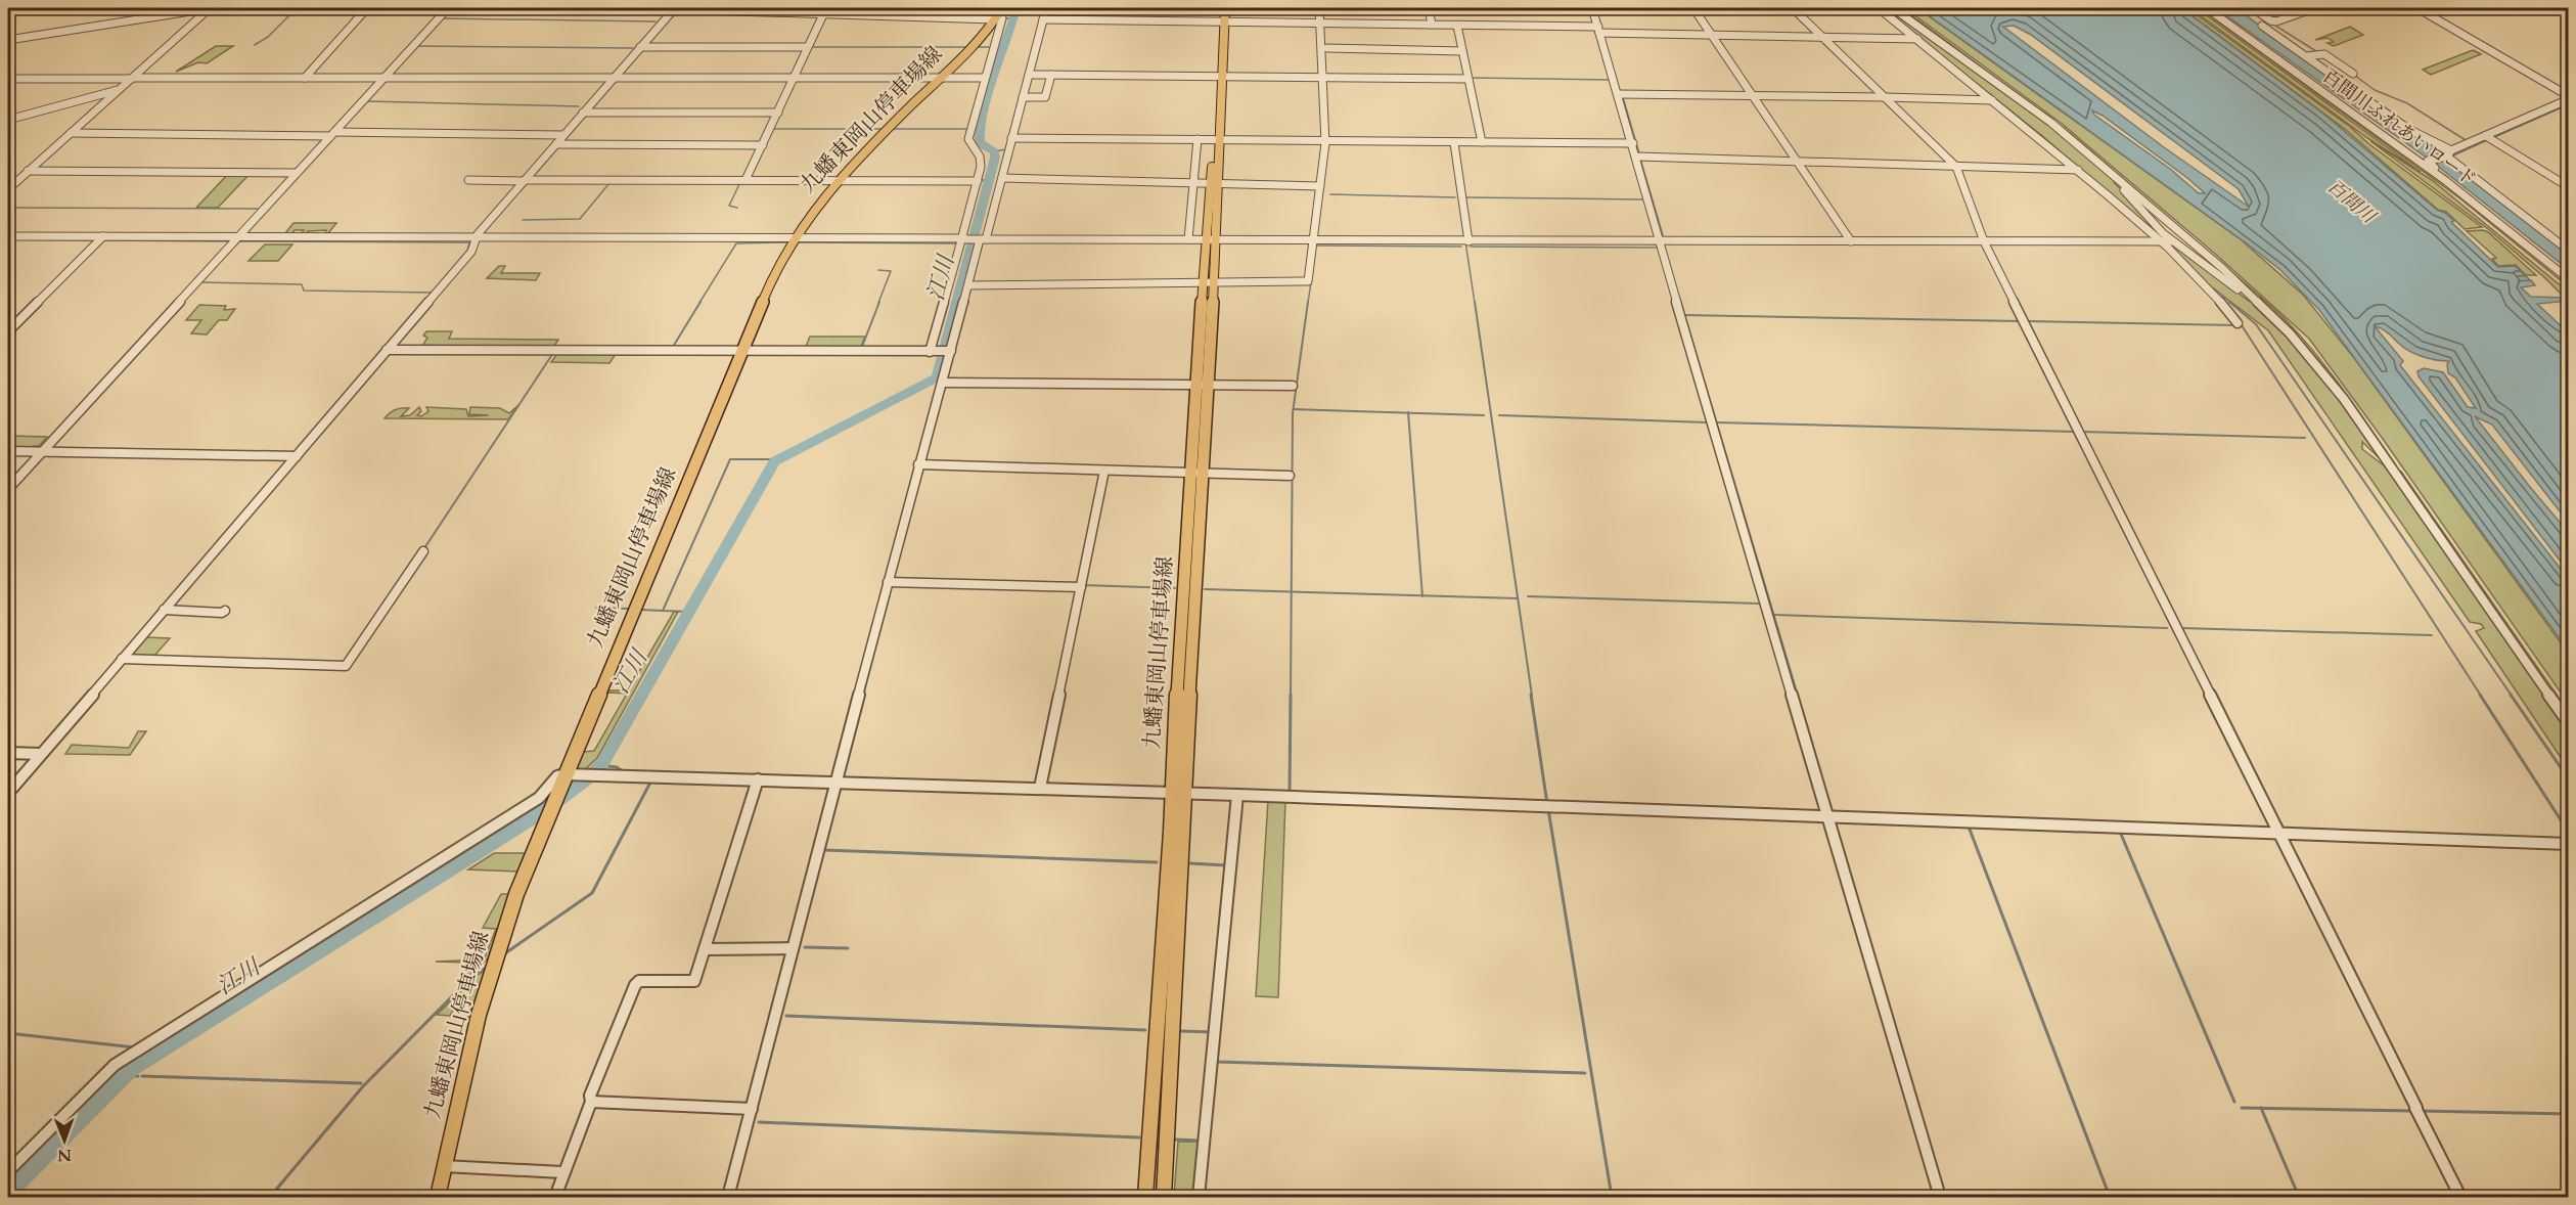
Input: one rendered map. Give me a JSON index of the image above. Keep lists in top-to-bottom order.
{
  "streets": {
    "main road": ["九蟠東岡山停車場線"],
    "street": ["百間川ふれあいロード"]
  },
  "water": ["百間川", "江川"],
  "north": "bottom"
}
